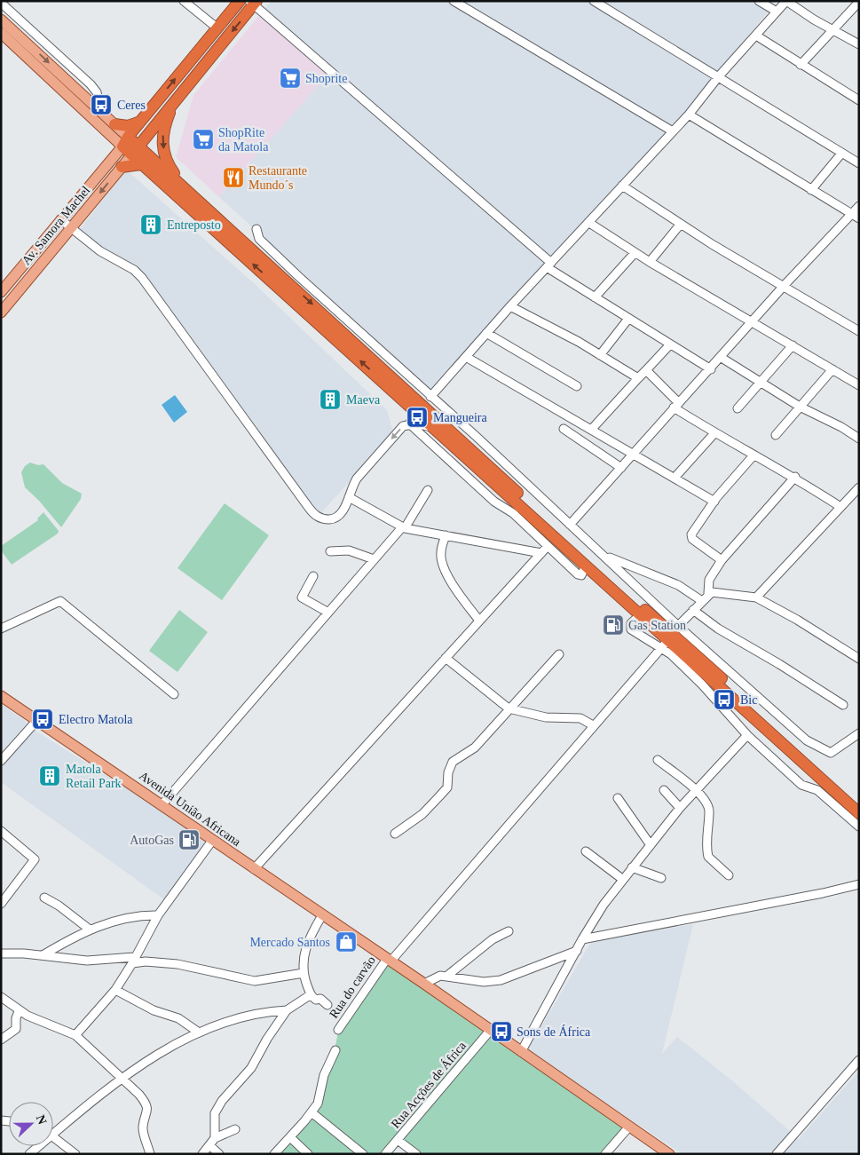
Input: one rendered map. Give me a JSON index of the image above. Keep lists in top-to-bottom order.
{
  "streets": {
    "main road": ["Av. Samora Machel", "Avenida União Africana"],
    "street": ["Rua do carvão", "Rua Acções de África"]
  },
  "crossings": [
    ["Avenida União Africana", "Rua do carvão"],
    ["Avenida União Africana", "Rua Acções de África"]
  ],
  "places": {
    "supermarket": ["Shoprite", "ShopRite da Matola"],
    "bus stop": [
      "Ceres",
      "Mangueira",
      "Bic",
      "Electro Matola",
      "Sons de África"
    ],
    "restaurant": ["Restaurante Mundo´s"],
    "building": ["Entreposto", "Maeva", "Matola Retail Park"],
    "fuel station": ["Gas Station", "AutoGas"],
    "shop": ["Mercado Santos"]
  },
  "north": "right"
}
